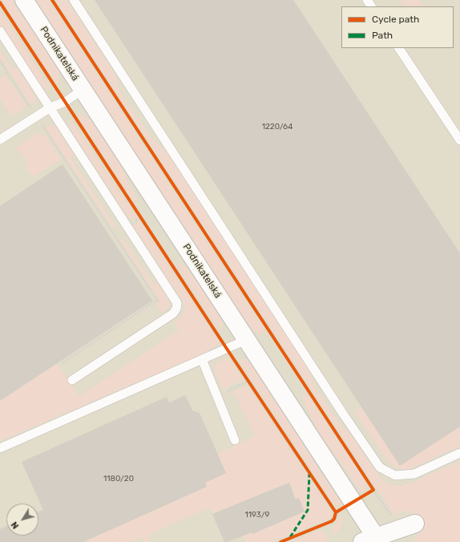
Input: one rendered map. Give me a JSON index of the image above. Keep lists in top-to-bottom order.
{
  "streets": {
    "street": ["Podnikatelská"]
  },
  "house_numbers": ["1220/64", "1180/20", "1193/9"],
  "legend": ["Cycle path", "Path"],
  "north": "bottom left"
}
